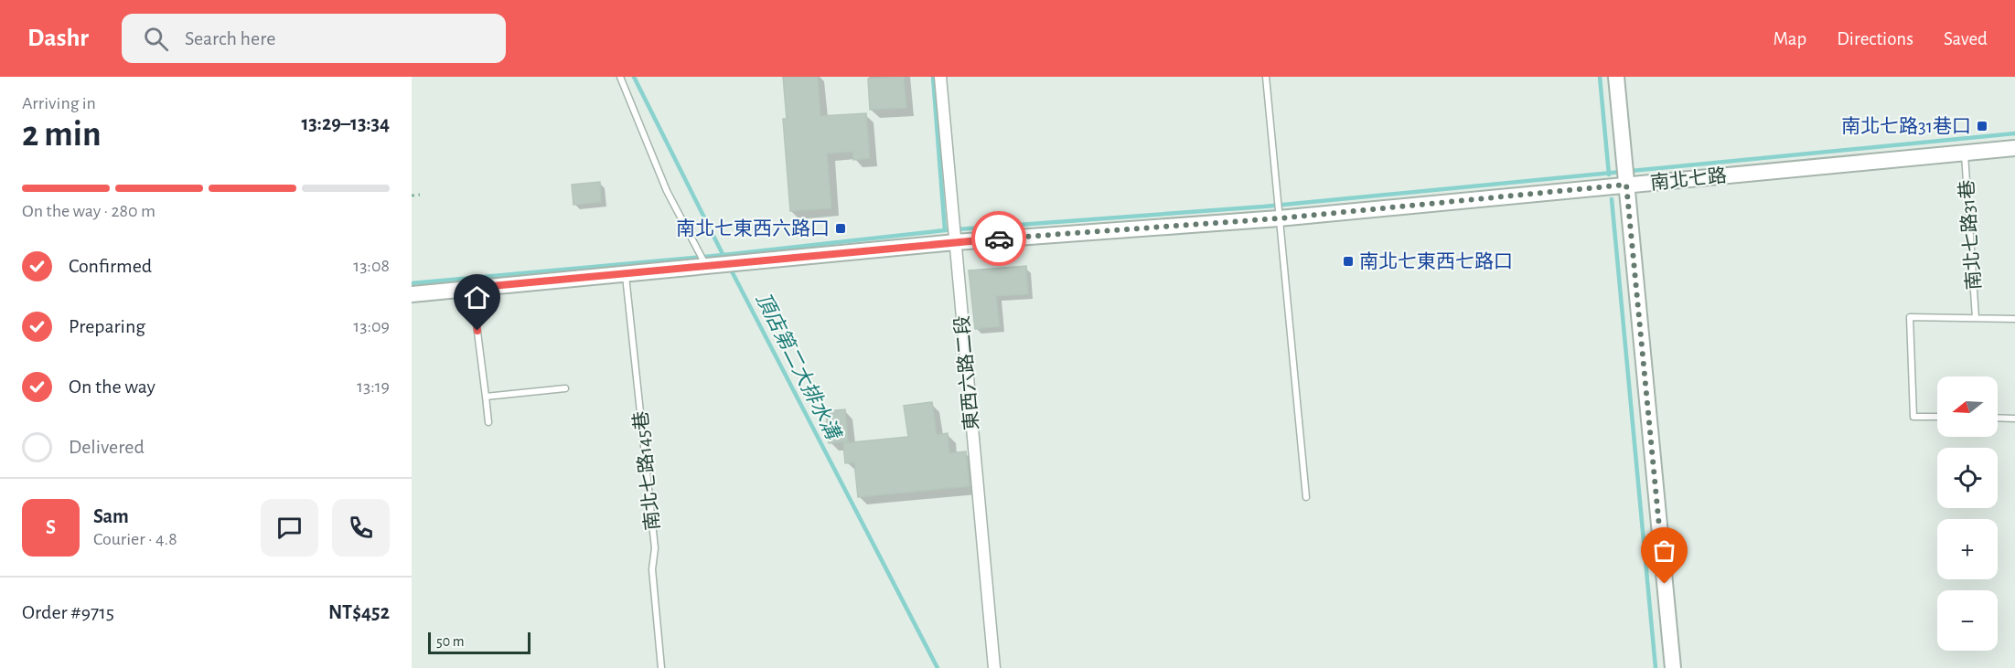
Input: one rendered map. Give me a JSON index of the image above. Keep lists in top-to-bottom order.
{
  "streets": {
    "street": ["南北七路", "東西六路二段"],
    "lane": ["南北七路31巷", "南北七路145巷"]
  },
  "crossings": [
    ["南北七路", "南北七路31巷"],
    ["南北七路", "東西六路二段"],
    ["南北七路", "南北七路145巷"]
  ],
  "water": ["頂店第二大排水溝"],
  "places": {
    "transit": ["南北七路31巷口", "南北七東西六路口", "南北七東西七路口"]
  },
  "scale_bar": "50 m",
  "north": "left",
  "page": {
    "header": "Dashr",
    "search": "Search here",
    "nav": ["Map", "Directions", "Saved"],
    "heading": ["2 min", "Arriving in", "13:29–13:34"],
    "panel": [
      "Sam",
      "Courier · 4.8",
      "Order #9715",
      "NT$452"
    ],
    "bar": "On the way · 280 m",
    "list": [
      ["Confirmed", "13:08"],
      ["Preparing", "13:09"],
      ["On the way", "13:19"],
      "Delivered"
    ],
    "map_buttons": ["+", "−"],
    "round": "S",
    "scale": "50 m"
  }
}
